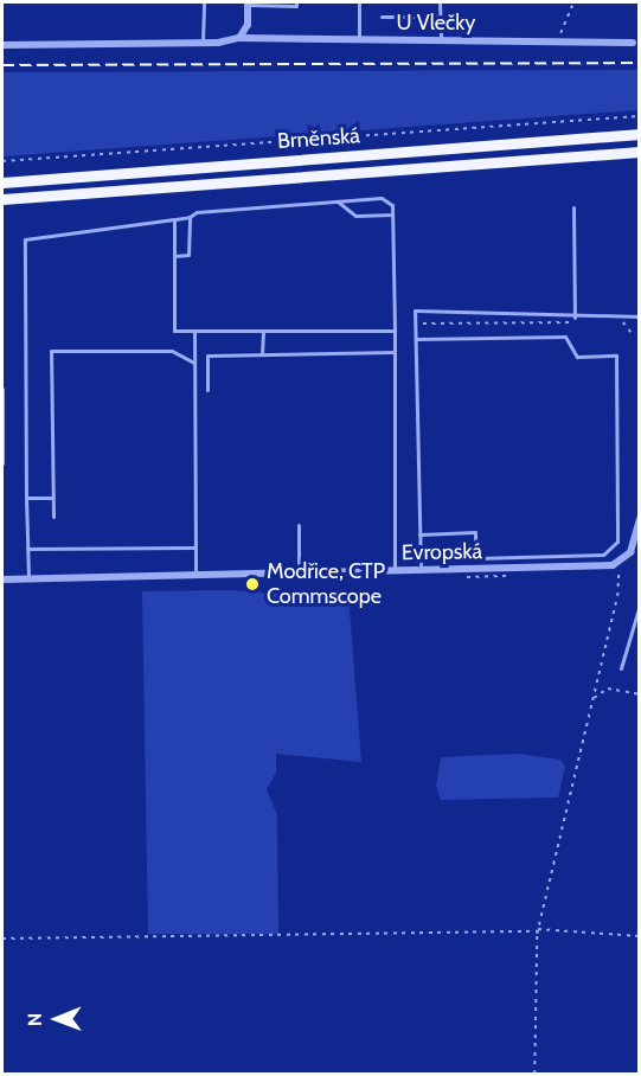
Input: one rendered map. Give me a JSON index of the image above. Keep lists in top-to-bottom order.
{
  "streets": {
    "highway": ["Brněnská"],
    "street": ["U Vlečky", "Evropská"]
  },
  "places": ["Modřice, CTP Commscope"],
  "north": "left"
}
